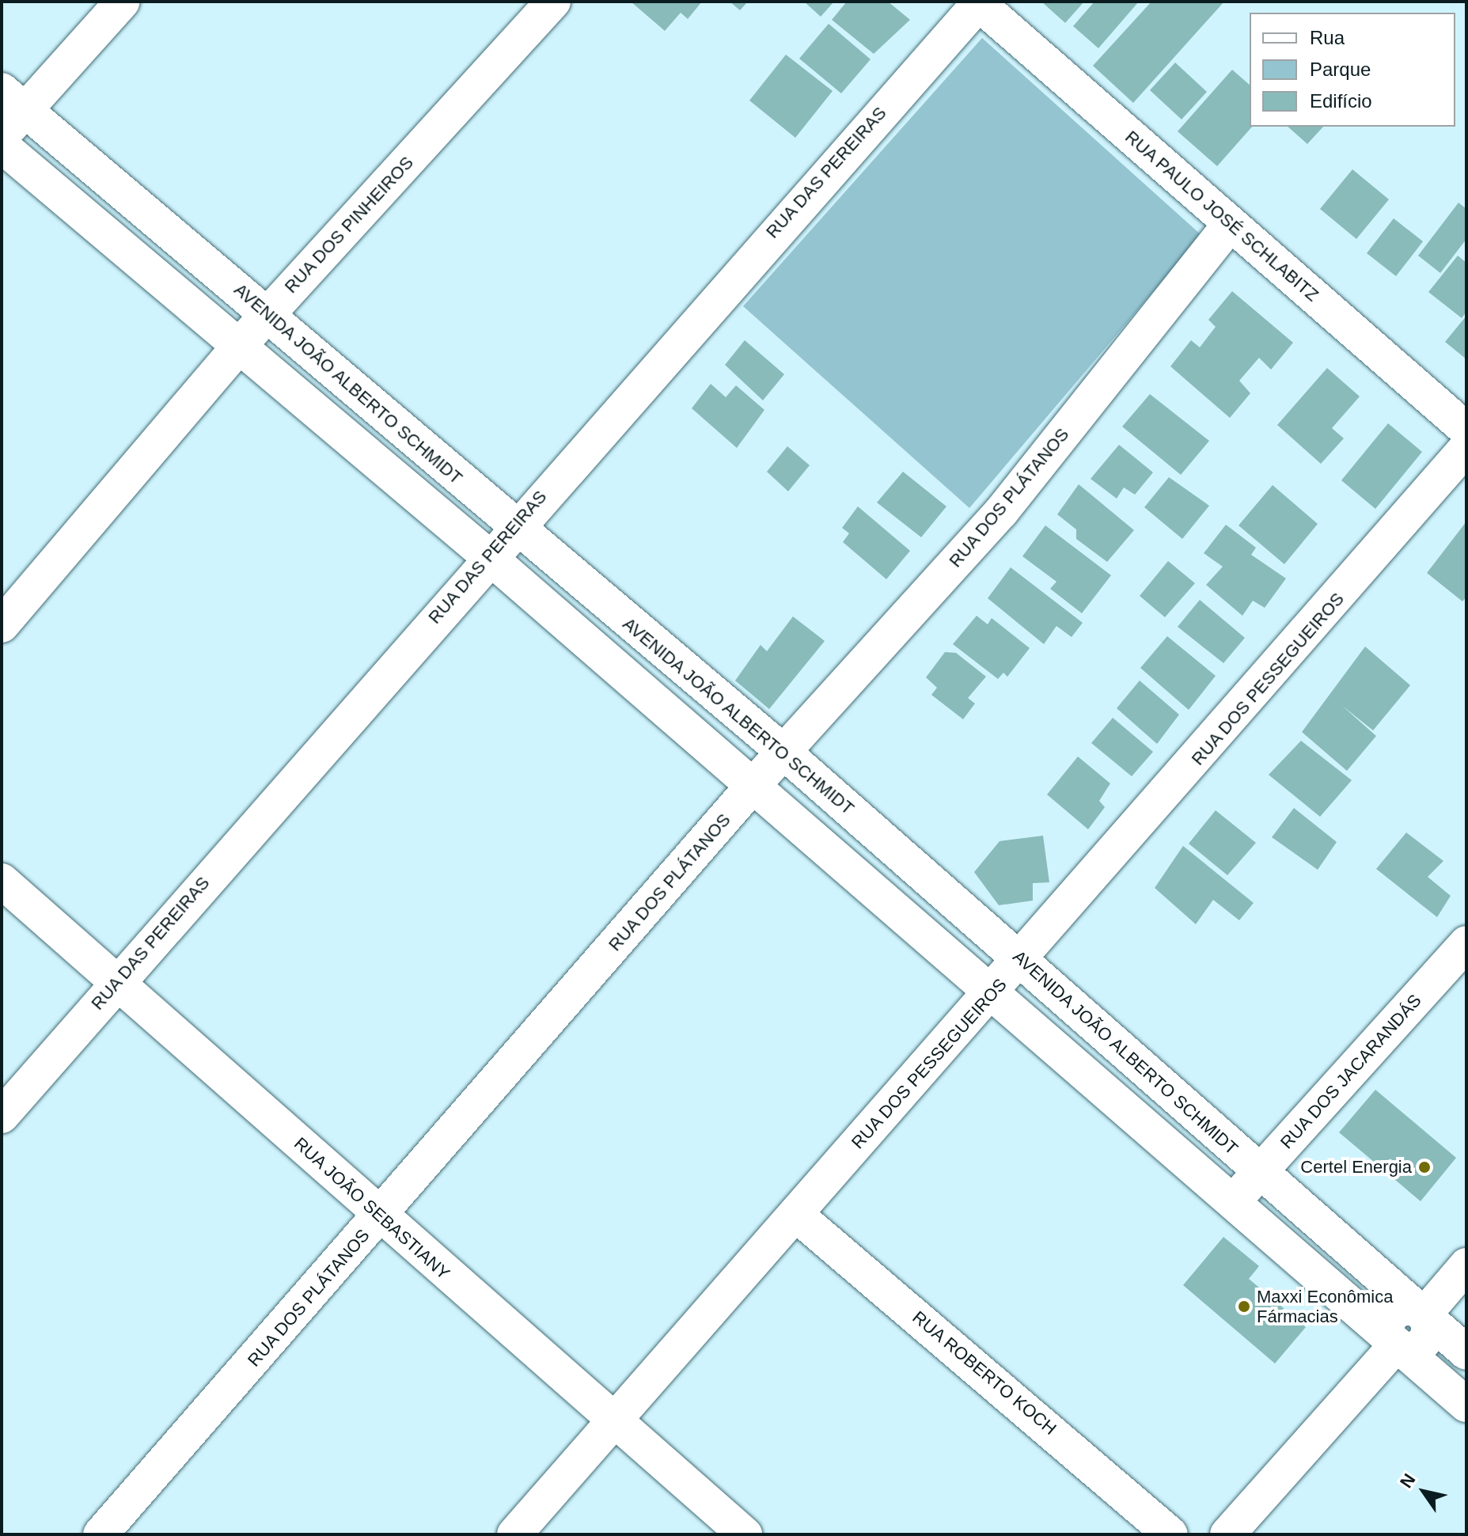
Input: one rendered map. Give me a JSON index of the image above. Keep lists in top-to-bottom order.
{
  "streets": {
    "street": [
      "RUA DAS PEREIRAS",
      "RUA PAULO JOSÉ SCHLABITZ",
      "RUA DOS PINHEIROS",
      "AVENIDA JOÃO ALBERTO SCHMIDT",
      "RUA DOS PLÁTANOS",
      "RUA DOS PESSEGUEIROS",
      "RUA DOS JACARANDÁS",
      "RUA JOÃO SEBASTIANY",
      "RUA ROBERTO KOCH"
    ]
  },
  "crossings": [
    ["RUA DAS PEREIRAS", "RUA PAULO JOSÉ SCHLABITZ"],
    ["RUA DAS PEREIRAS", "AVENIDA JOÃO ALBERTO SCHMIDT"],
    ["RUA DAS PEREIRAS", "RUA JOÃO SEBASTIANY"],
    ["RUA PAULO JOSÉ SCHLABITZ", "RUA DOS PLÁTANOS"],
    ["RUA DOS PINHEIROS", "AVENIDA JOÃO ALBERTO SCHMIDT"],
    ["AVENIDA JOÃO ALBERTO SCHMIDT", "RUA DOS PLÁTANOS"],
    ["AVENIDA JOÃO ALBERTO SCHMIDT", "RUA DOS PESSEGUEIROS"],
    ["AVENIDA JOÃO ALBERTO SCHMIDT", "RUA DOS JACARANDÁS"],
    ["RUA DOS PLÁTANOS", "RUA JOÃO SEBASTIANY"],
    ["RUA DOS PESSEGUEIROS", "RUA JOÃO SEBASTIANY"],
    ["RUA DOS PESSEGUEIROS", "RUA ROBERTO KOCH"]
  ],
  "places": ["Certel Energia", "Maxxi Econômica Fármacias"],
  "legend": ["Rua", "Parque", "Edifício"],
  "north": "top left"
}
